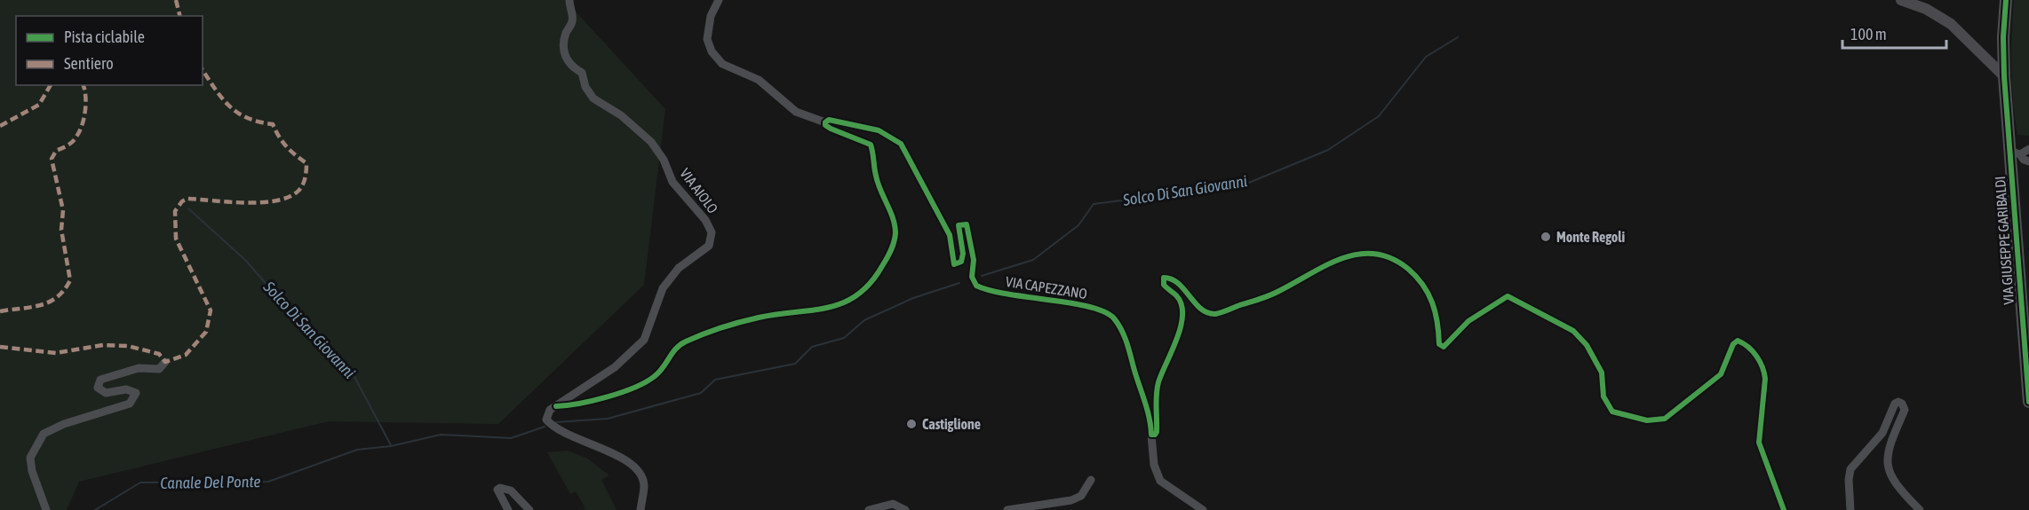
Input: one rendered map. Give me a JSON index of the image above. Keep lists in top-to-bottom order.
{
  "streets": {
    "main road": ["VIA GIUSEPPE GARIBALDI"],
    "street": ["VIA AIOLO", "VIA CAPEZZANO"]
  },
  "water": ["Solco Di San Giovanni", "Canale Del Ponte"],
  "places": ["Monte Regoli", "Castiglione"],
  "legend": ["Pista ciclabile", "Sentiero"],
  "scale_bar": "100 m"
}
